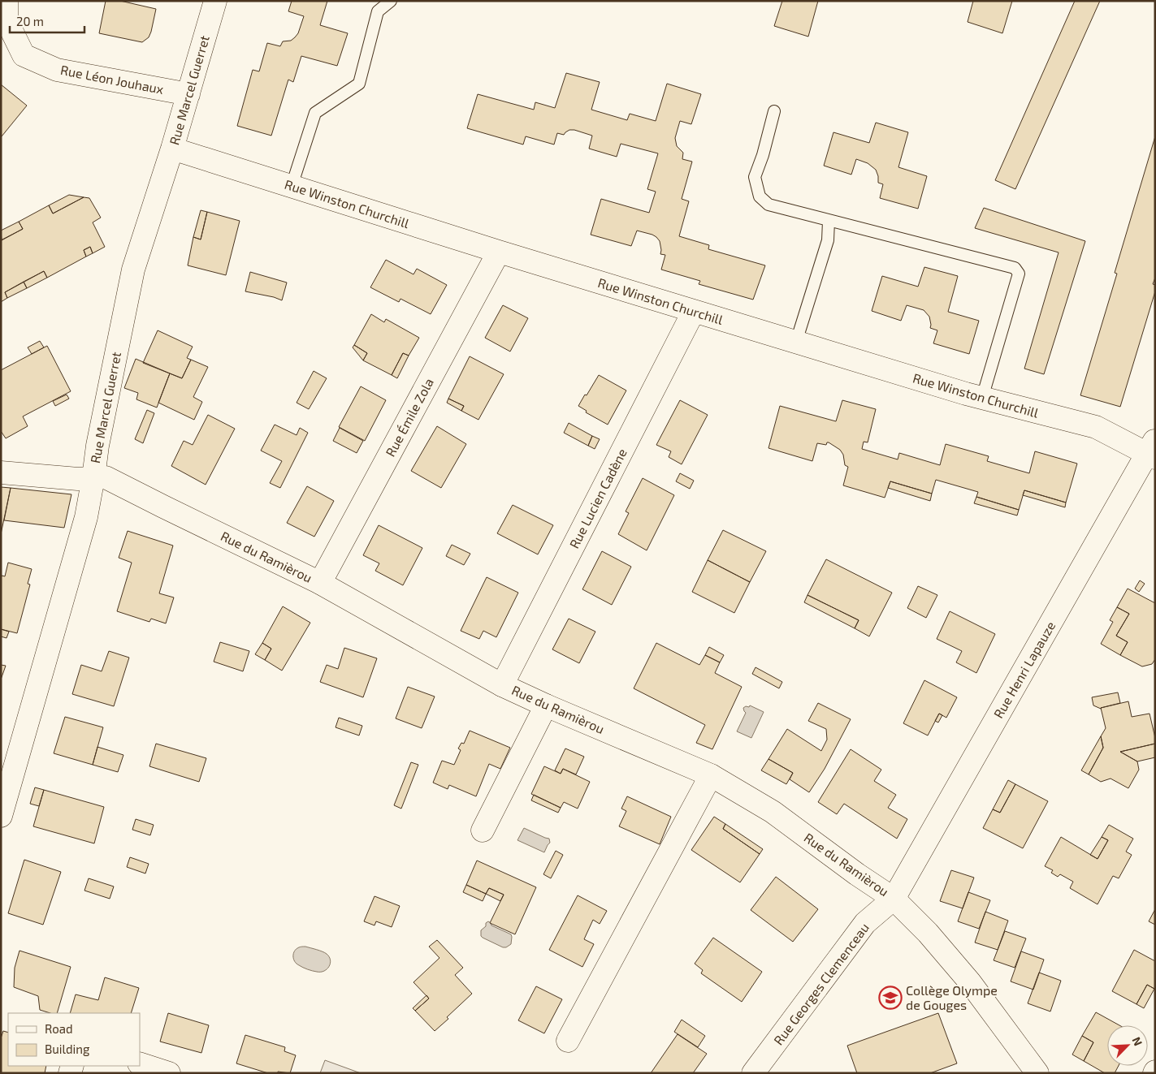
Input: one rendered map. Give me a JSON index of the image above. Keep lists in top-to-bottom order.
{
  "streets": {
    "street": [
      "Rue Léon Jouhaux",
      "Rue Marcel Guerret",
      "Rue Winston Churchill",
      "Rue Émile Zola",
      "Rue Lucien Cadène",
      "Rue du Ramièrou",
      "Rue Henri Lapauze",
      "Rue Georges Clemenceau"
    ]
  },
  "crossings": [
    ["Rue Léon Jouhaux", "Rue Marcel Guerret"],
    ["Rue Marcel Guerret", "Rue Winston Churchill"],
    ["Rue Marcel Guerret", "Rue du Ramièrou"],
    ["Rue Winston Churchill", "Rue Émile Zola"],
    ["Rue Winston Churchill", "Rue Lucien Cadène"],
    ["Rue Winston Churchill", "Rue Henri Lapauze"],
    ["Rue Émile Zola", "Rue du Ramièrou"],
    ["Rue Lucien Cadène", "Rue du Ramièrou"],
    ["Rue du Ramièrou", "Rue Henri Lapauze"],
    ["Rue du Ramièrou", "Rue Georges Clemenceau"],
    ["Rue Henri Lapauze", "Rue Georges Clemenceau"]
  ],
  "places": {
    "school or university": ["Collège Olympe de Gouges"]
  },
  "legend": ["Road", "Building"],
  "scale_bar": "20 m",
  "north": "top right"
}
